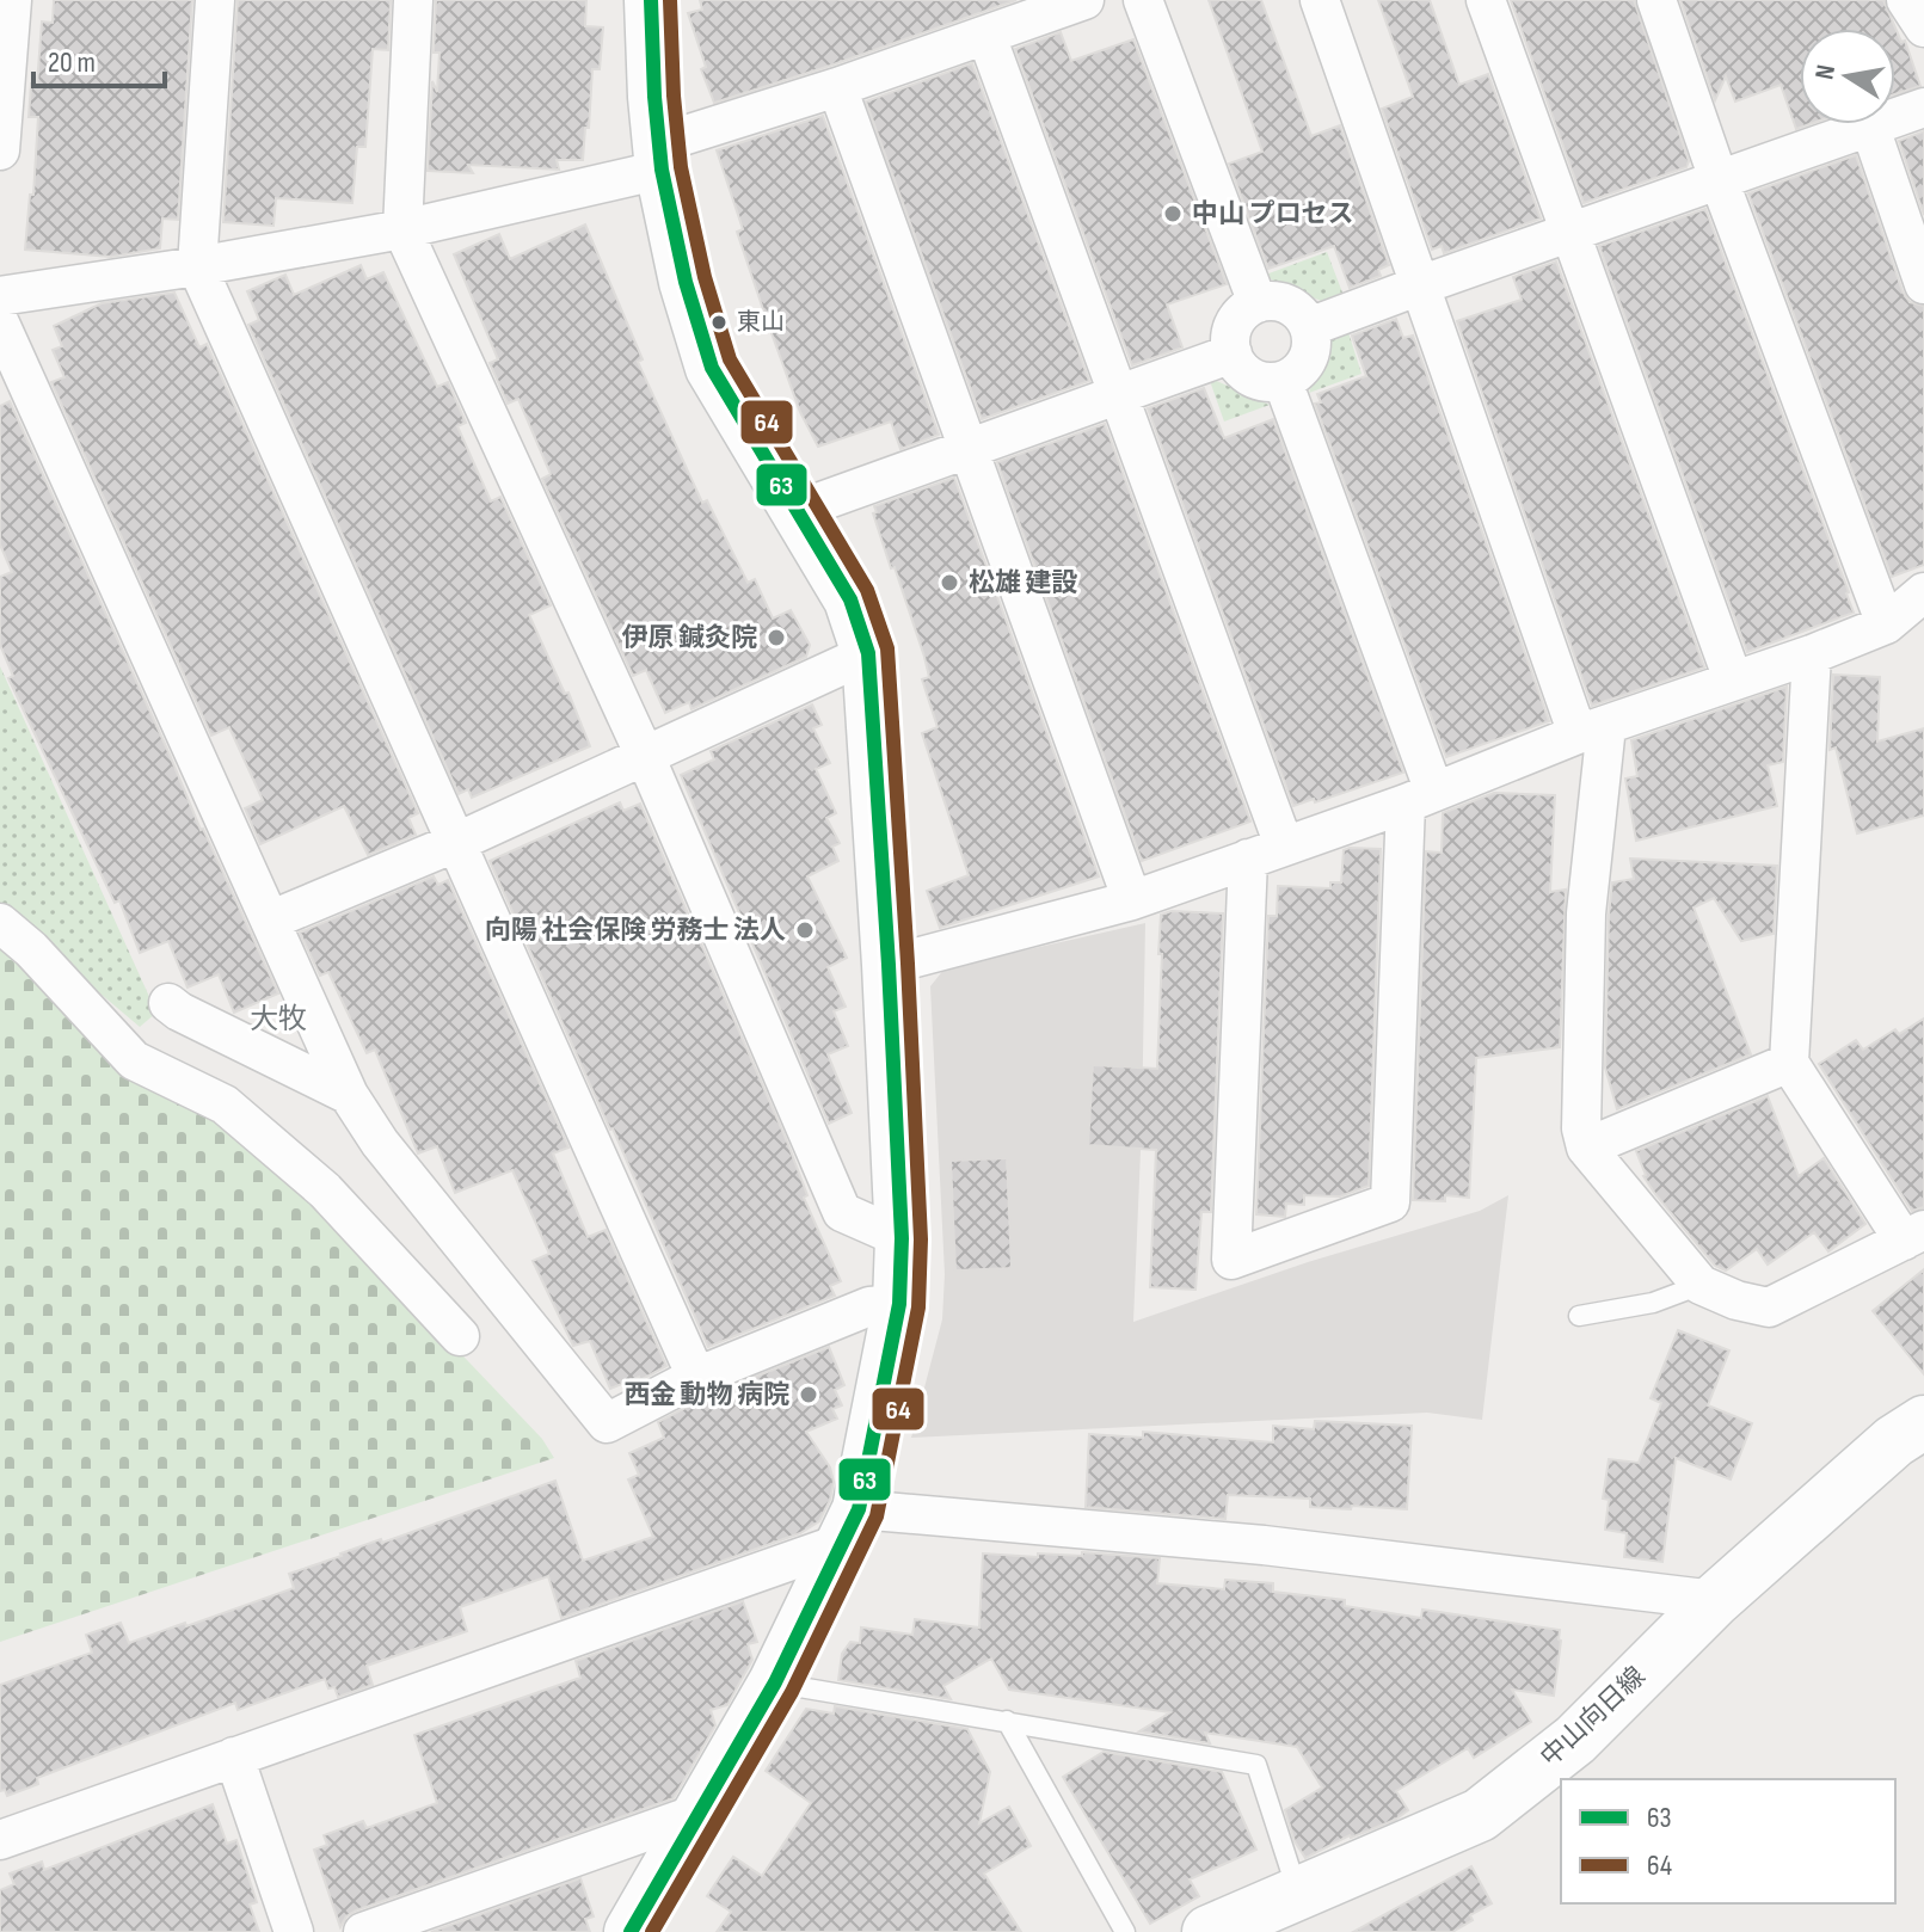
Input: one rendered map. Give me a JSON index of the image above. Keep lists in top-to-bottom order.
{
  "streets": {
    "main road": ["中山向日線"]
  },
  "districts": ["大牧"],
  "places": [
    "中山 プロセス",
    "東山",
    "松雄 建設",
    "伊原 鍼灸院",
    "向陽 社会保険 労務士 法人",
    "西金 動物 病院"
  ],
  "lines": ["transit line 63", "transit line 64"],
  "legend": ["63", "64"],
  "scale_bar": "20 m",
  "north": "left"
}
